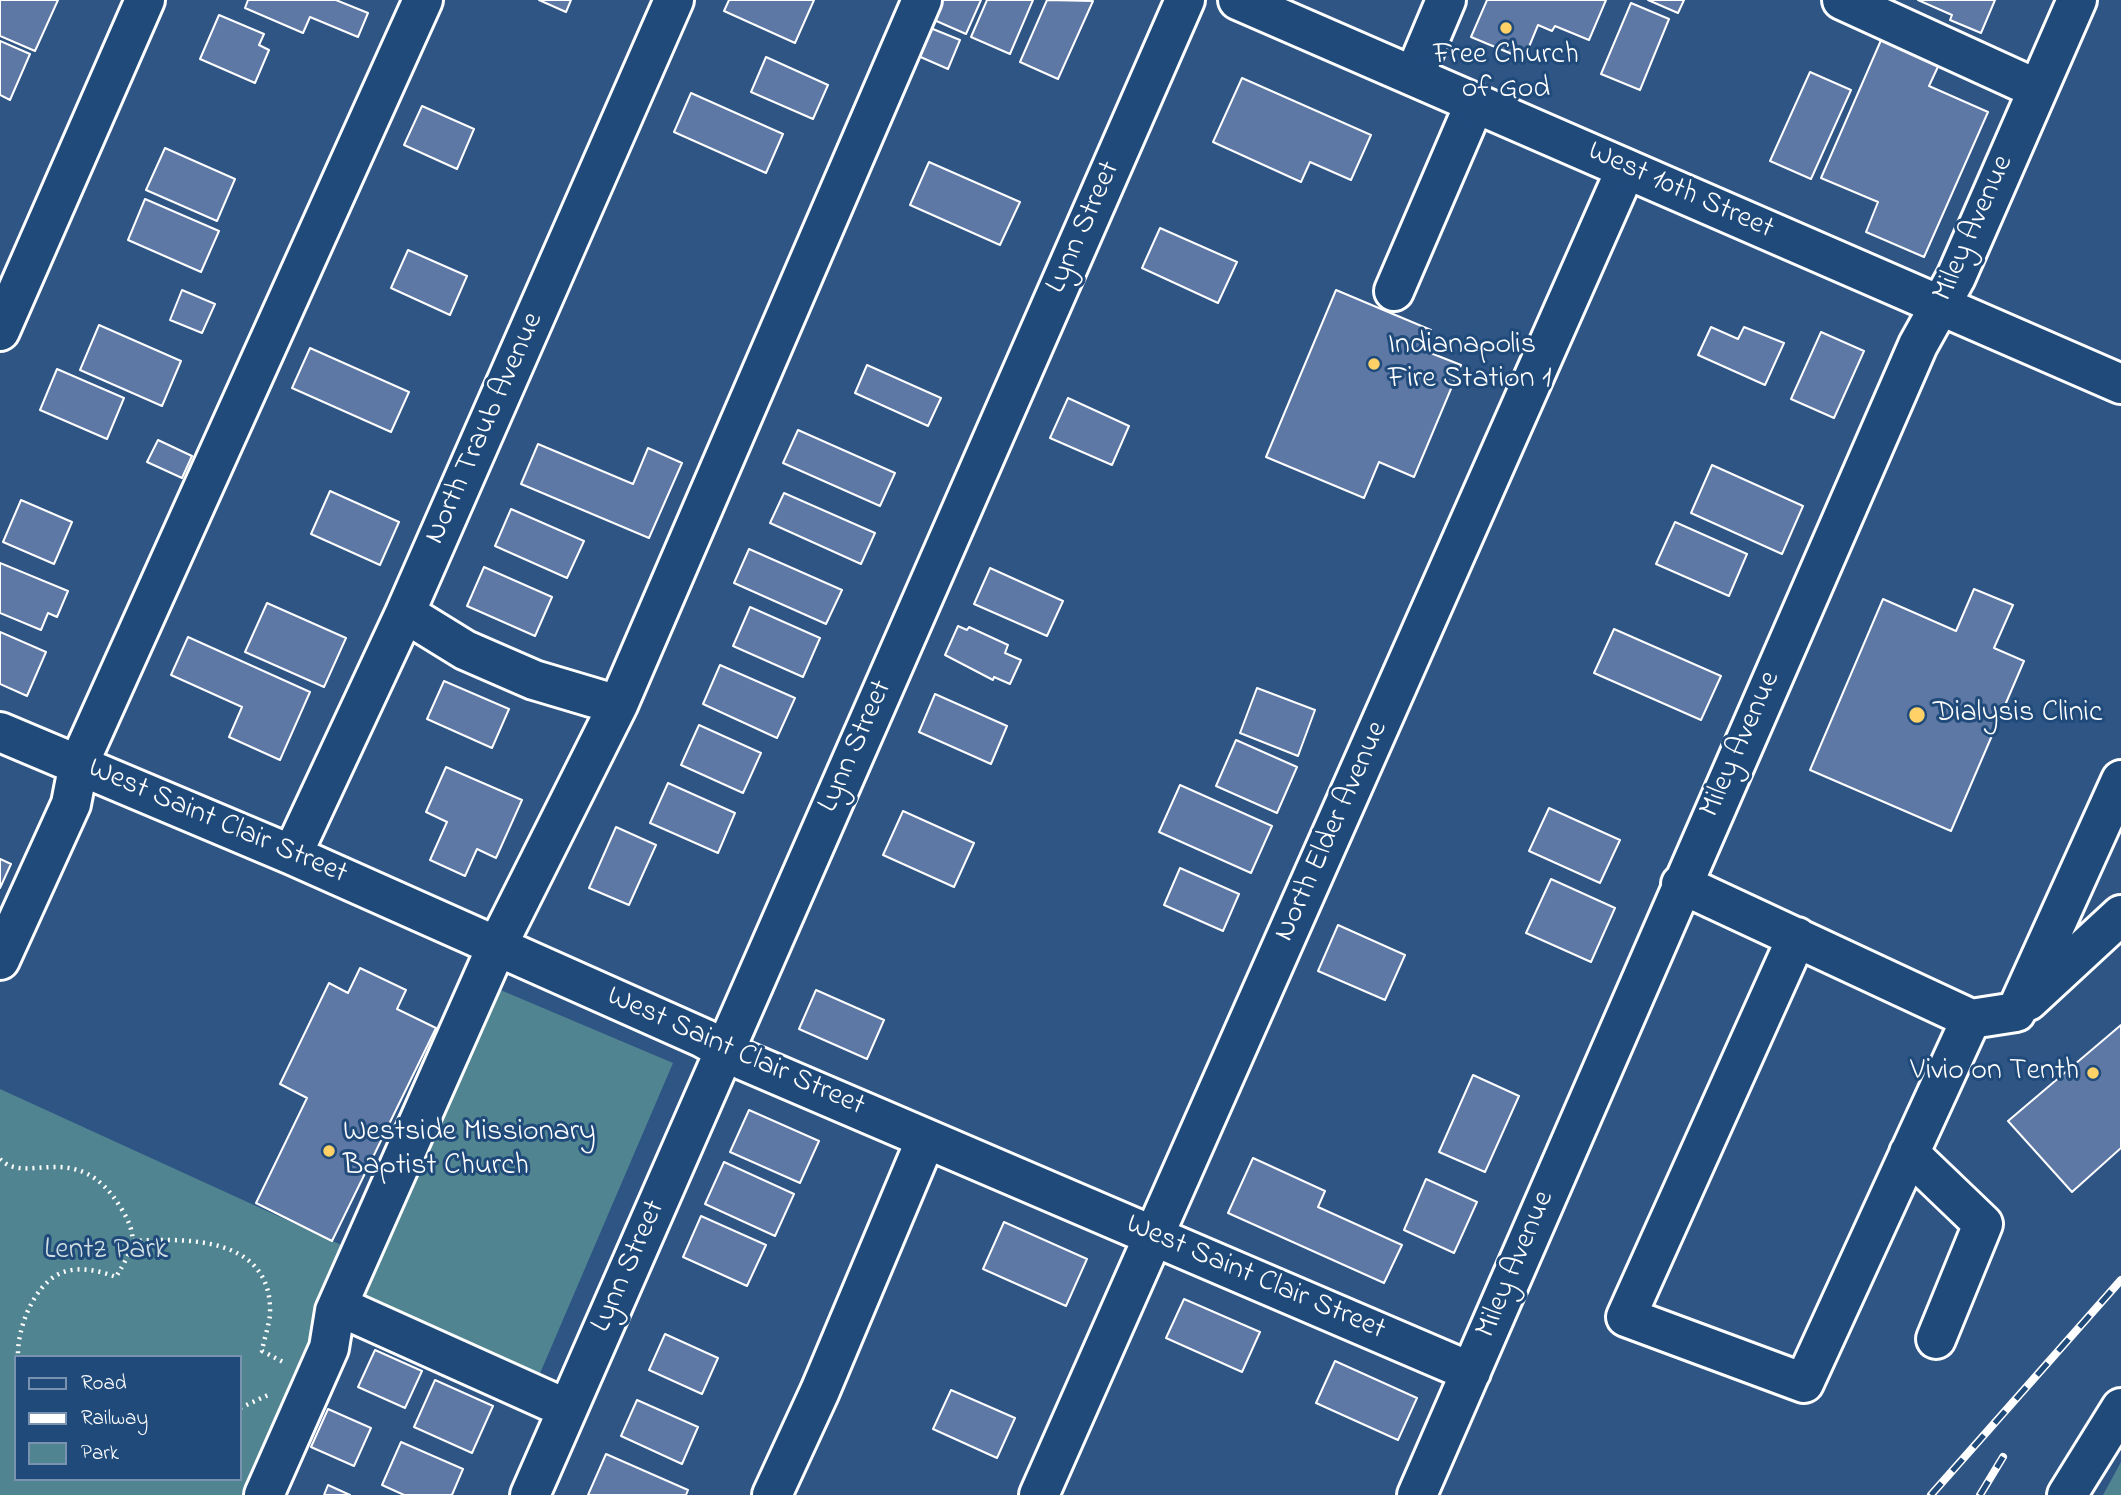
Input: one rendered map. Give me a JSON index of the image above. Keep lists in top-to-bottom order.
{
  "streets": {
    "street": [
      "West 10th Street",
      "Lynn Street",
      "Miley Avenue",
      "North Traub Avenue",
      "West Saint Clair Street",
      "North Elder Avenue"
    ]
  },
  "crossings": [
    ["West 10th Street", "Miley Avenue"],
    ["West 10th Street", "North Elder Avenue"],
    ["Lynn Street", "West Saint Clair Street"],
    ["Miley Avenue", "West Saint Clair Street"],
    ["North Traub Avenue", "West Saint Clair Street"],
    ["West Saint Clair Street", "North Elder Avenue"]
  ],
  "parks": ["Lentz Park"],
  "places": [
    "Free Church of God",
    "Indianapolis Fire Station 1",
    "Dialysis Clinic",
    "Vivio on Tenth",
    "Westside Missionary Baptist Church"
  ],
  "legend": ["Road", "Railway", "Park"]
}
